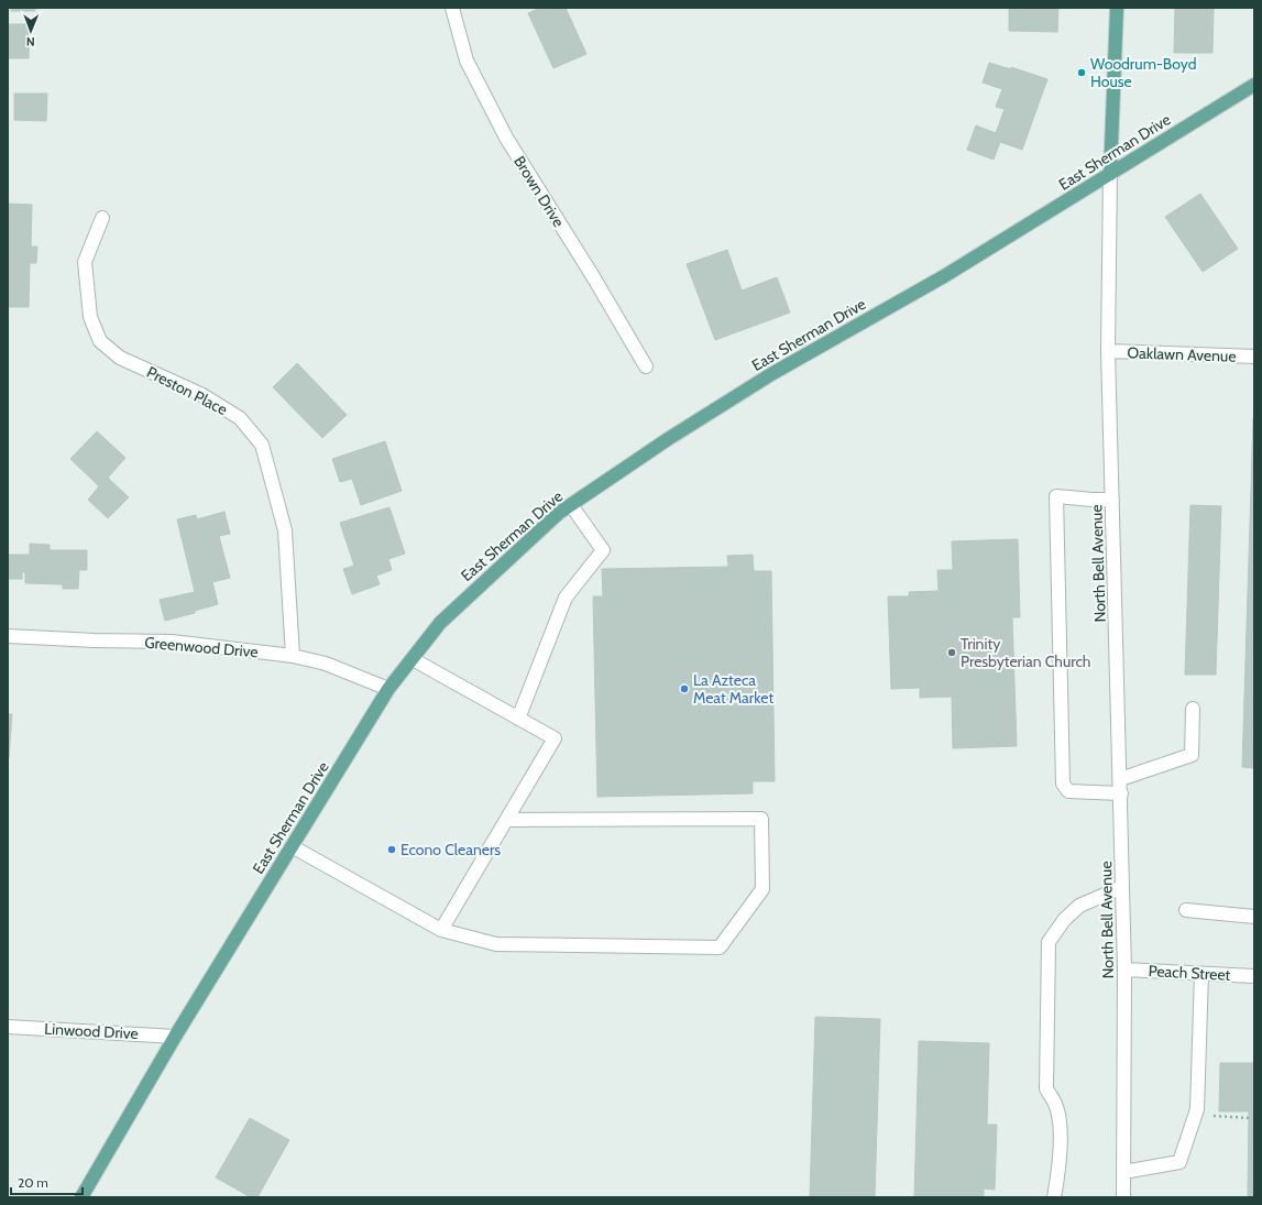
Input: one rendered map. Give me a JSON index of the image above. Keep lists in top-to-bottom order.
{
  "streets": {
    "main road": ["East Sherman Drive", "North Bell Avenue"],
    "street": [
      "Brown Drive",
      "Oaklawn Avenue",
      "Preston Place",
      "Greenwood Drive",
      "Peach Street",
      "Linwood Drive"
    ]
  },
  "crossings": [
    ["East Sherman Drive", "North Bell Avenue"],
    ["East Sherman Drive", "Greenwood Drive"],
    ["East Sherman Drive", "Linwood Drive"],
    ["Oaklawn Avenue", "North Bell Avenue"],
    ["Preston Place", "Greenwood Drive"],
    ["North Bell Avenue", "Peach Street"]
  ],
  "places": [
    "Woodrum-Boyd House",
    "Trinity Presbyterian Church",
    "La Azteca Meat Market",
    "Econo Cleaners"
  ],
  "scale_bar": "20 m",
  "north": "bottom"
}
